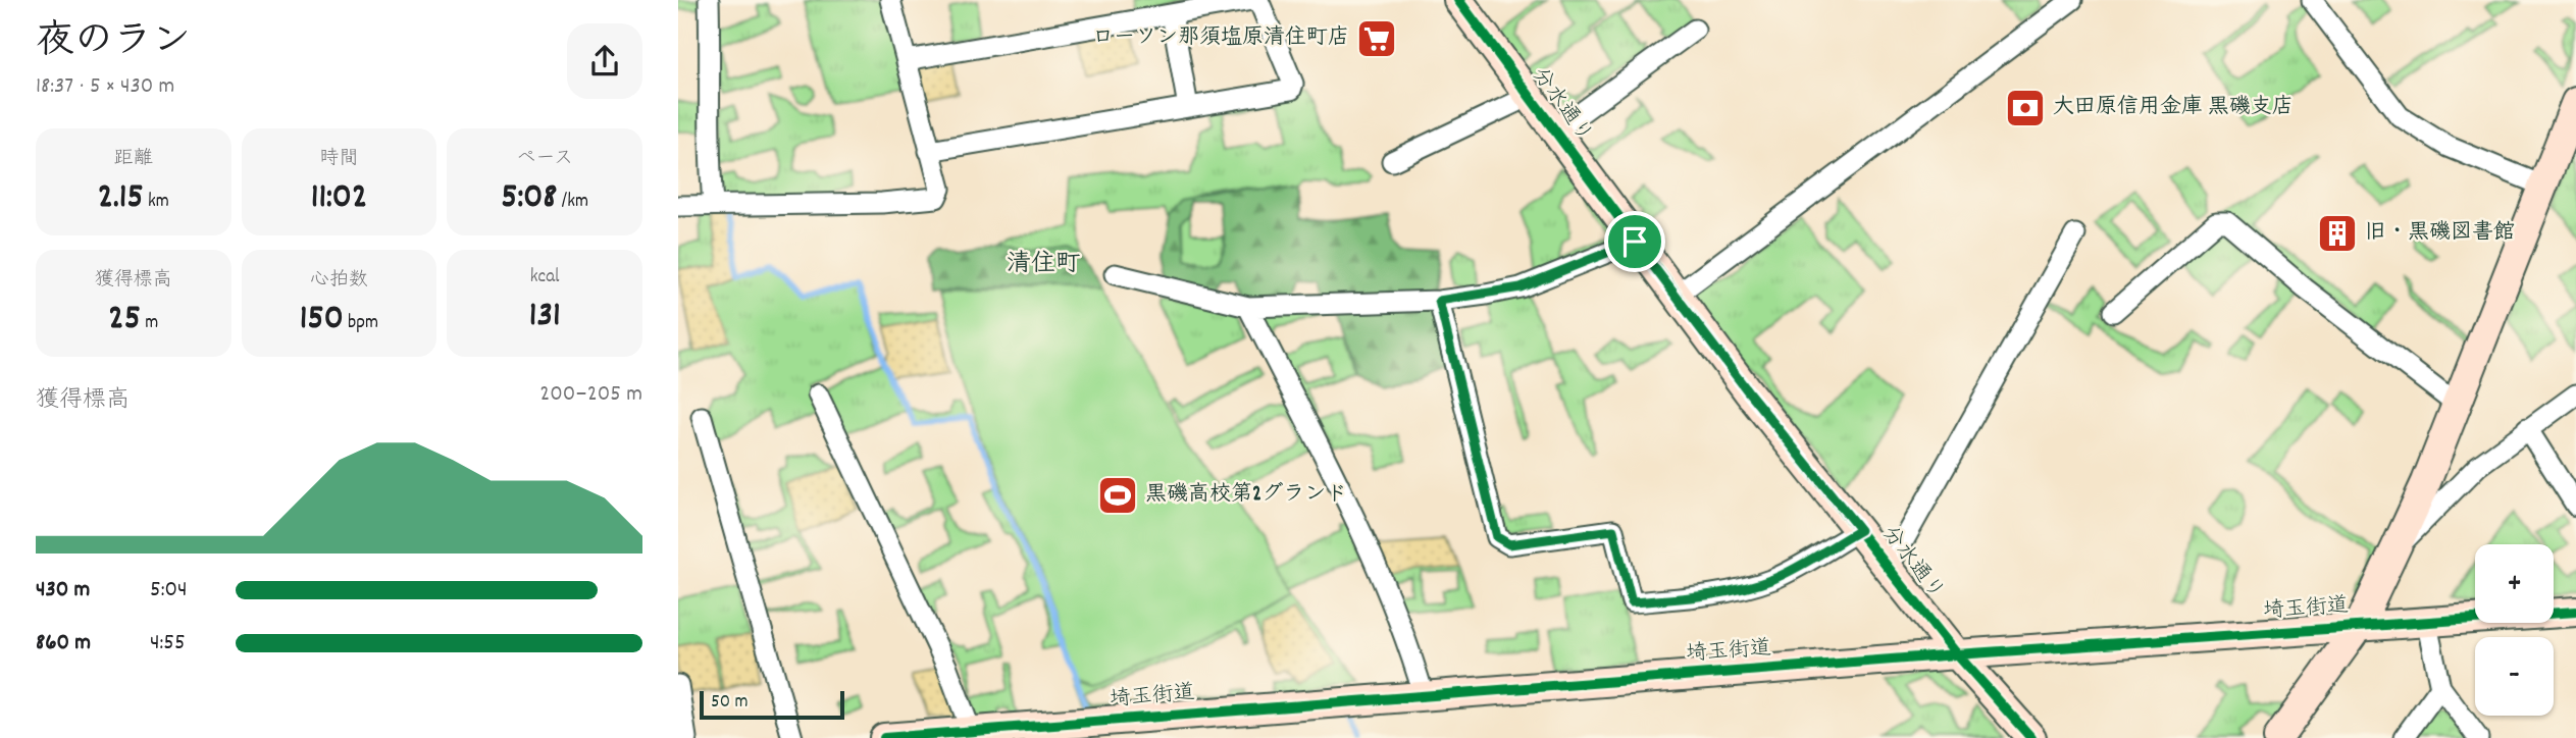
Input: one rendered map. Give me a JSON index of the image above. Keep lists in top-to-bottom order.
{
  "streets": {
    "street": ["分水通り", "埼玉街道"]
  },
  "crossings": [
    ["分水通り", "埼玉街道"]
  ],
  "districts": ["清住町"],
  "places": {
    "supermarket": ["ローソン那須塩原清住町店"],
    "bank": ["大田原信用金庫 黒磯支店"],
    "building": ["旧・黒磯図書館"],
    "sports": ["黒磯高校第2グランド"]
  },
  "scale_bar": "50 m",
  "page": {
    "heading": ["夜のラン", "18:37 · 5 × 430 m"],
    "stats": [
      ["距離", "2.15 km"],
      ["時間", "11:02"],
      ["ペース", "5:08 /km"],
      ["獲得標高", "25 m"],
      ["心拍数", "150 bpm"],
      ["kcal", "131"]
    ],
    "chart": ["獲得標高", "200–205 m"],
    "map_buttons": ["+", "−"],
    "list": [
      {
        "name": "430 m",
        "note": "5:04"
      },
      {
        "name": "860 m",
        "note": "4:55"
      }
    ],
    "scale": "50 m"
  }
}
